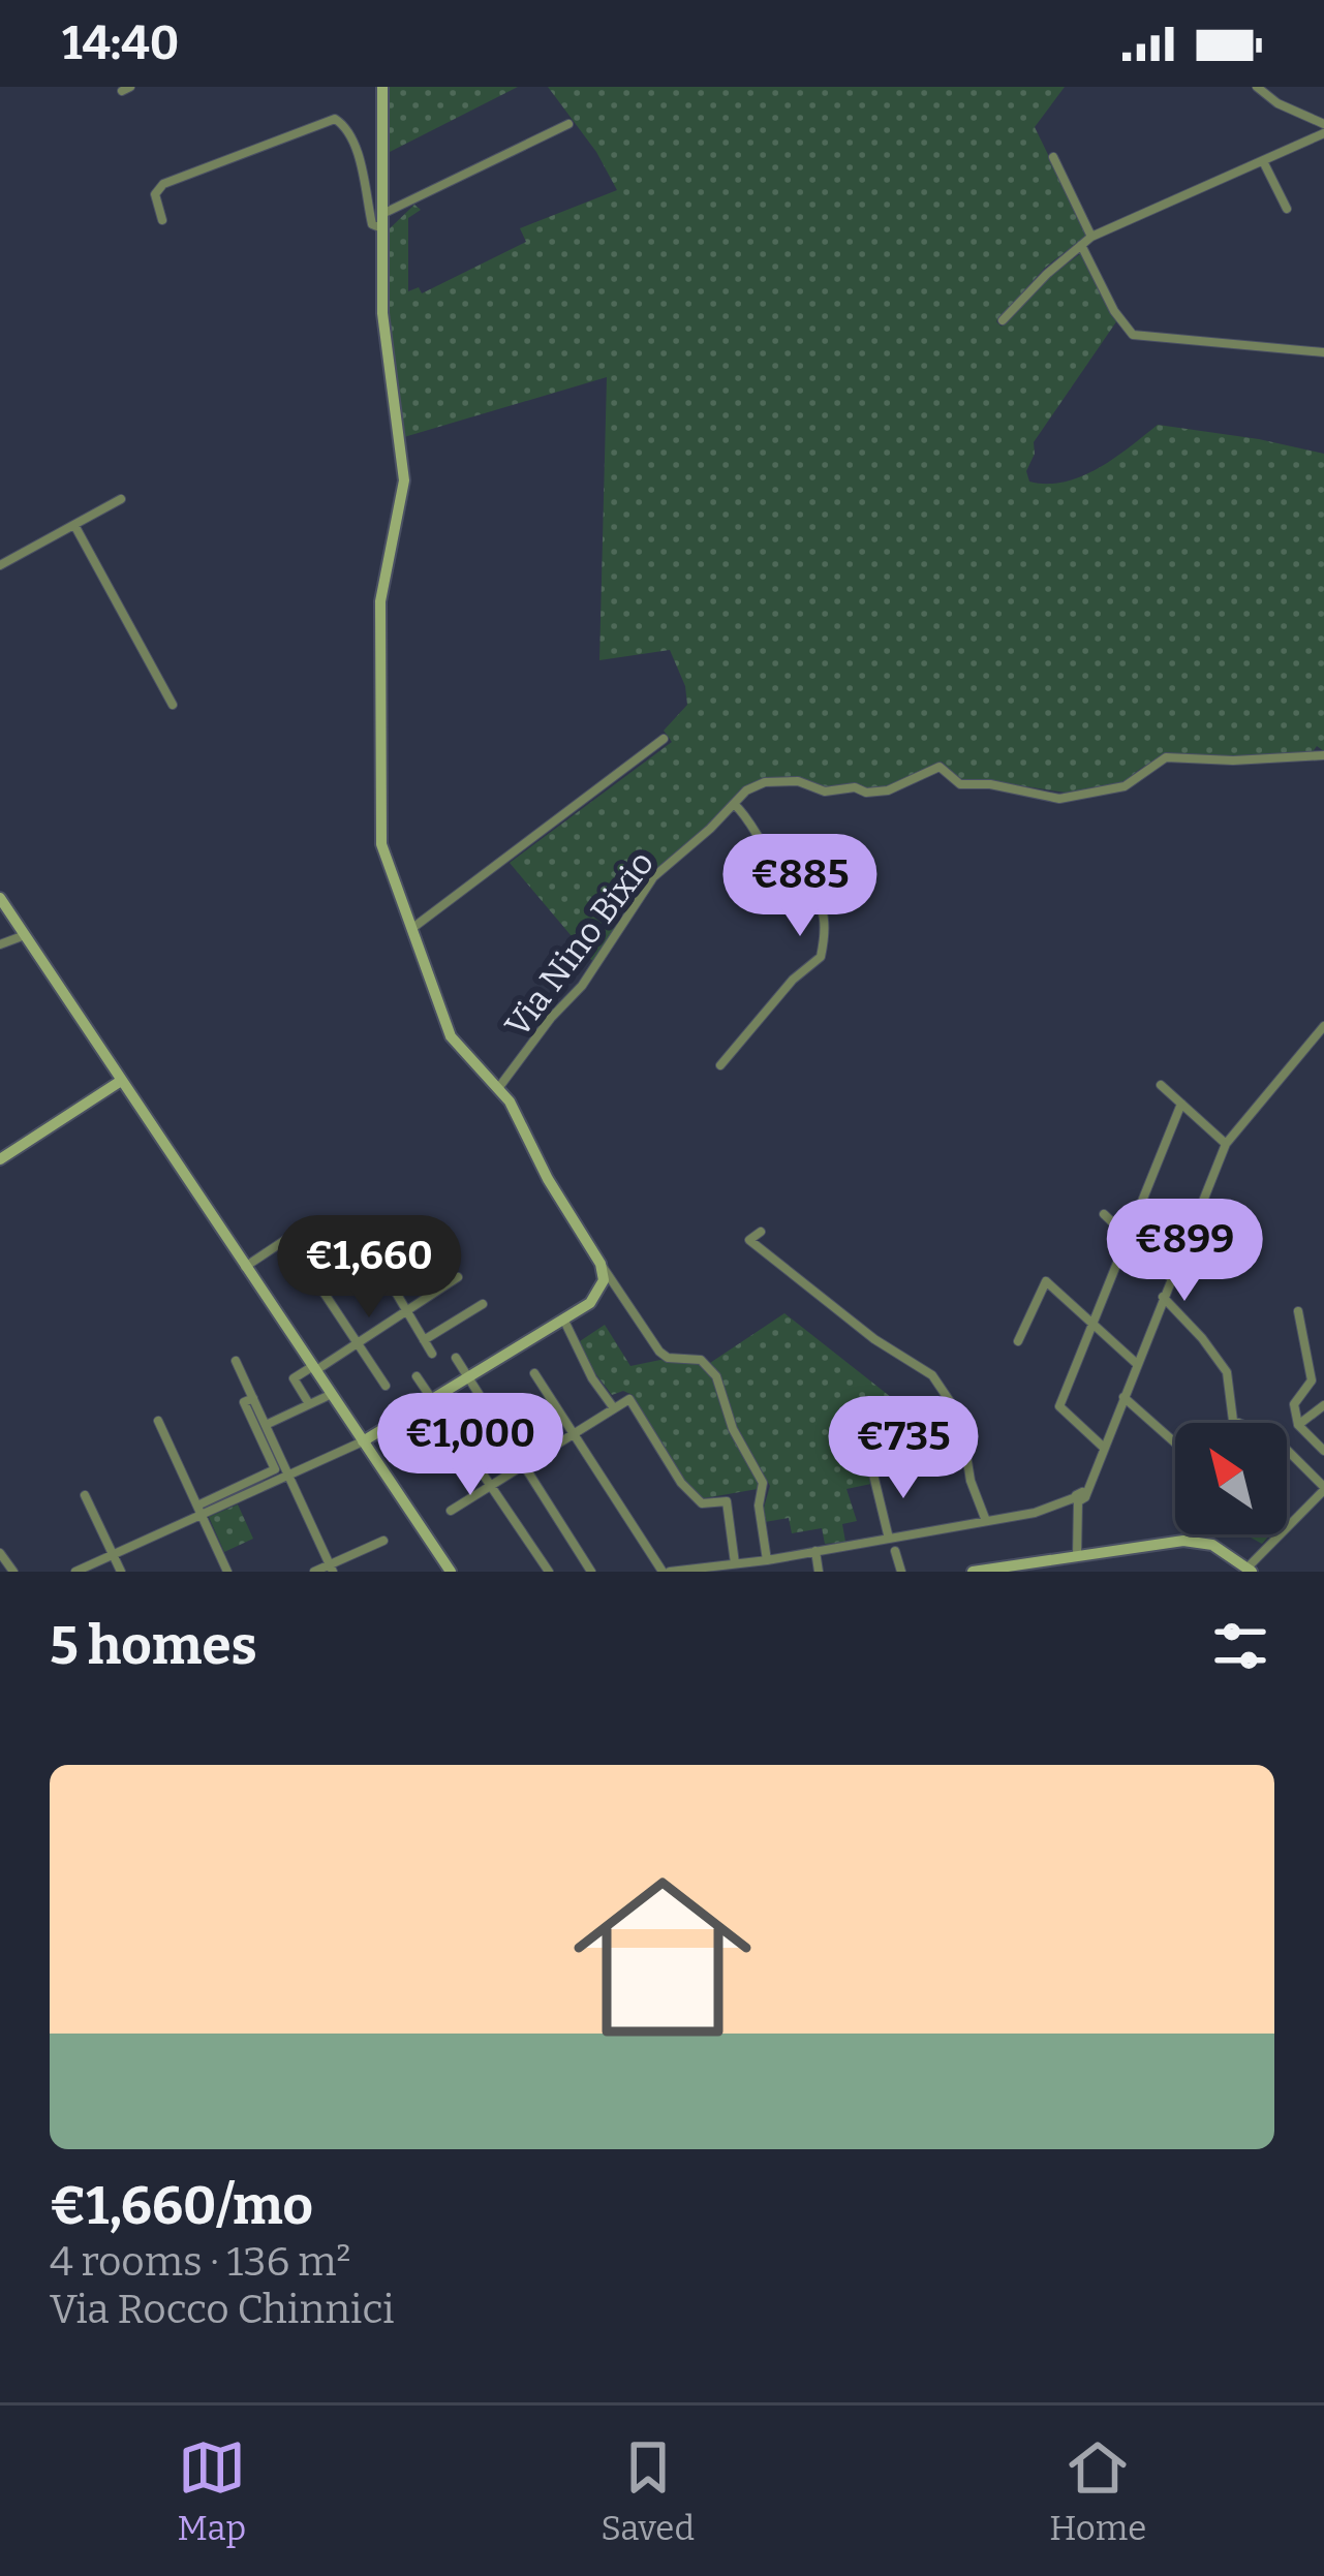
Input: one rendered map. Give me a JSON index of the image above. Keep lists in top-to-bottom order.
{
  "streets": {
    "street": ["Via Nino Bixio"]
  },
  "north": "top left",
  "page": {
    "status": "14:40",
    "price": [
      "€885",
      "€899",
      "€1,660",
      "€1,000",
      "€735"
    ],
    "heading": "5 homes",
    "list": [
      {
        "name": "€1,660/mo",
        "note": "4 rooms · 136 m² · Via Rocco Chinnici"
      }
    ],
    "tabs": ["Map", "Saved", "Home"]
  }
}
